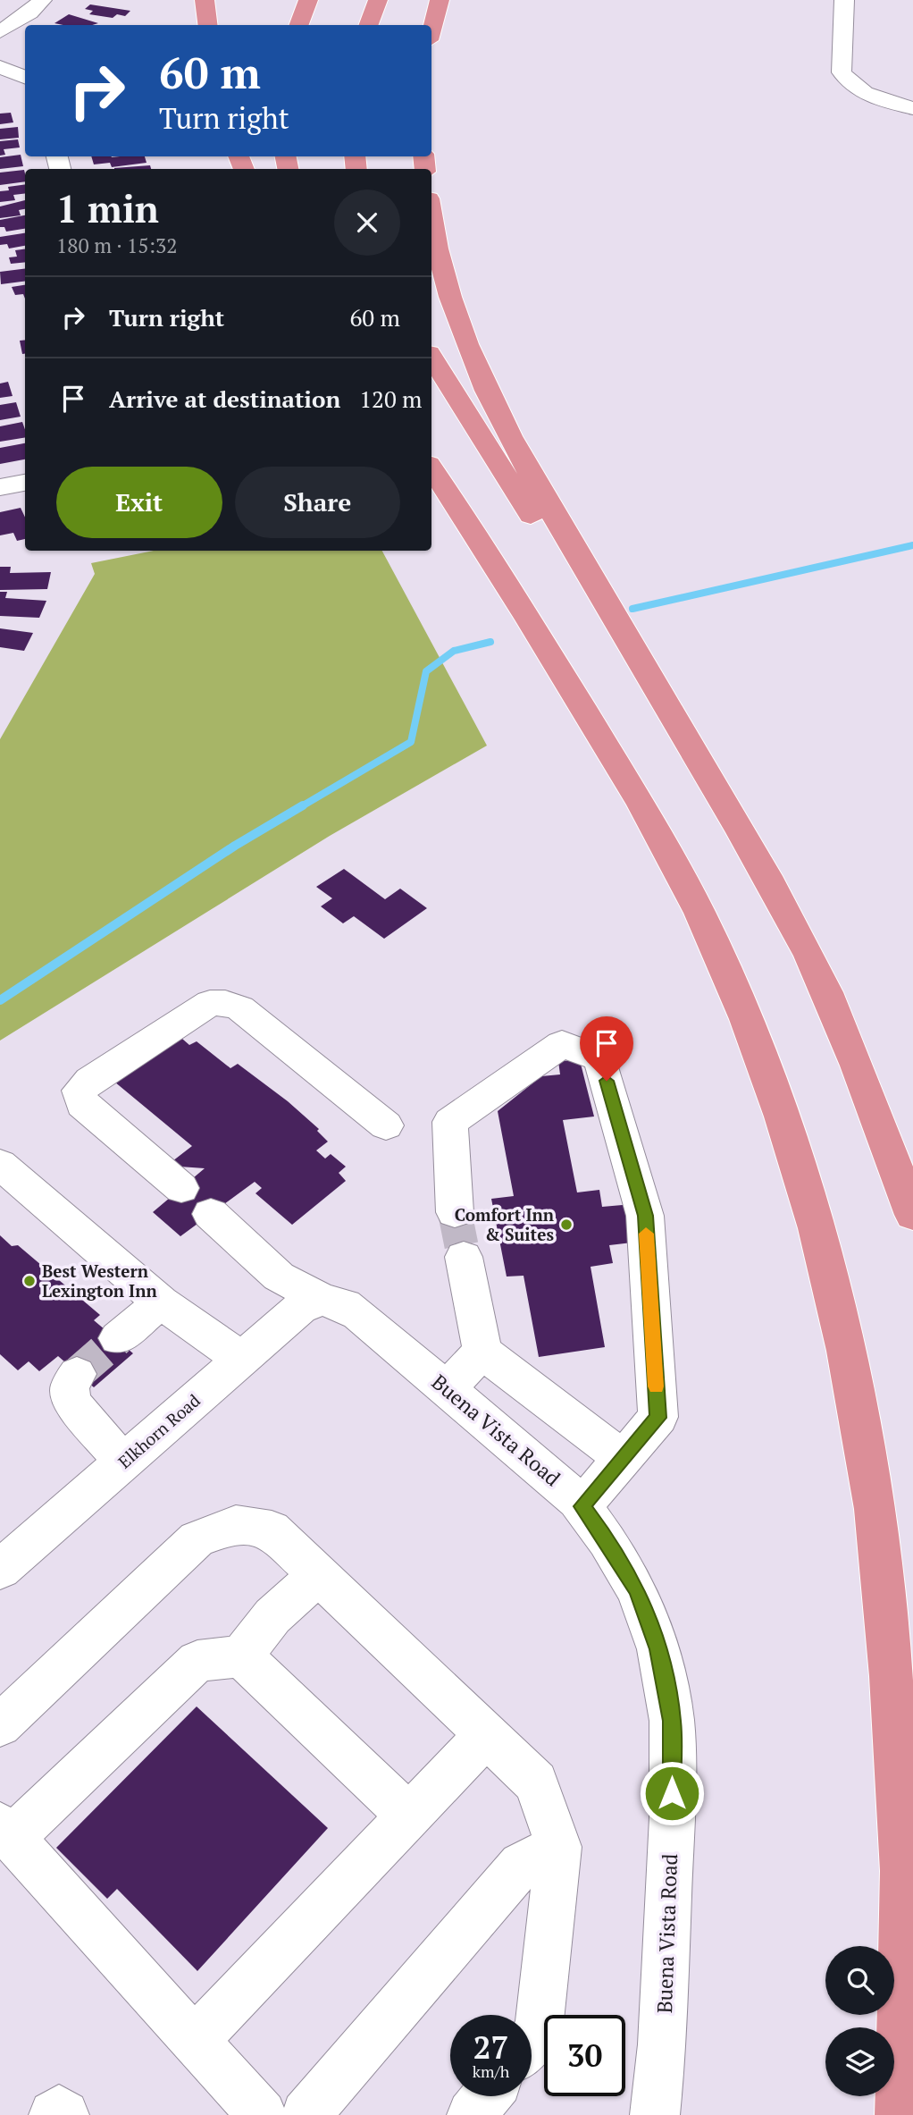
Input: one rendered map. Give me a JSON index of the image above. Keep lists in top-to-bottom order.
{
  "streets": {
    "street": ["Buena Vista Road", "Elkhorn Road"]
  },
  "crossings": [
    ["Buena Vista Road", "Elkhorn Road"]
  ],
  "places": ["Comfort Inn & Suites", "Best Western Lexington Inn"],
  "page": {
    "turn": ["60 m", "Turn right"],
    "heading": ["1 min", "180 m · 15:32"],
    "list": [
      {
        "name": "Turn right",
        "value": "60 m"
      },
      {
        "name": "Arrive at destination",
        "value": "120 m"
      }
    ],
    "buttons": ["Exit", "Share"],
    "speed": "27 km/h",
    "limit": "30"
  }
}
